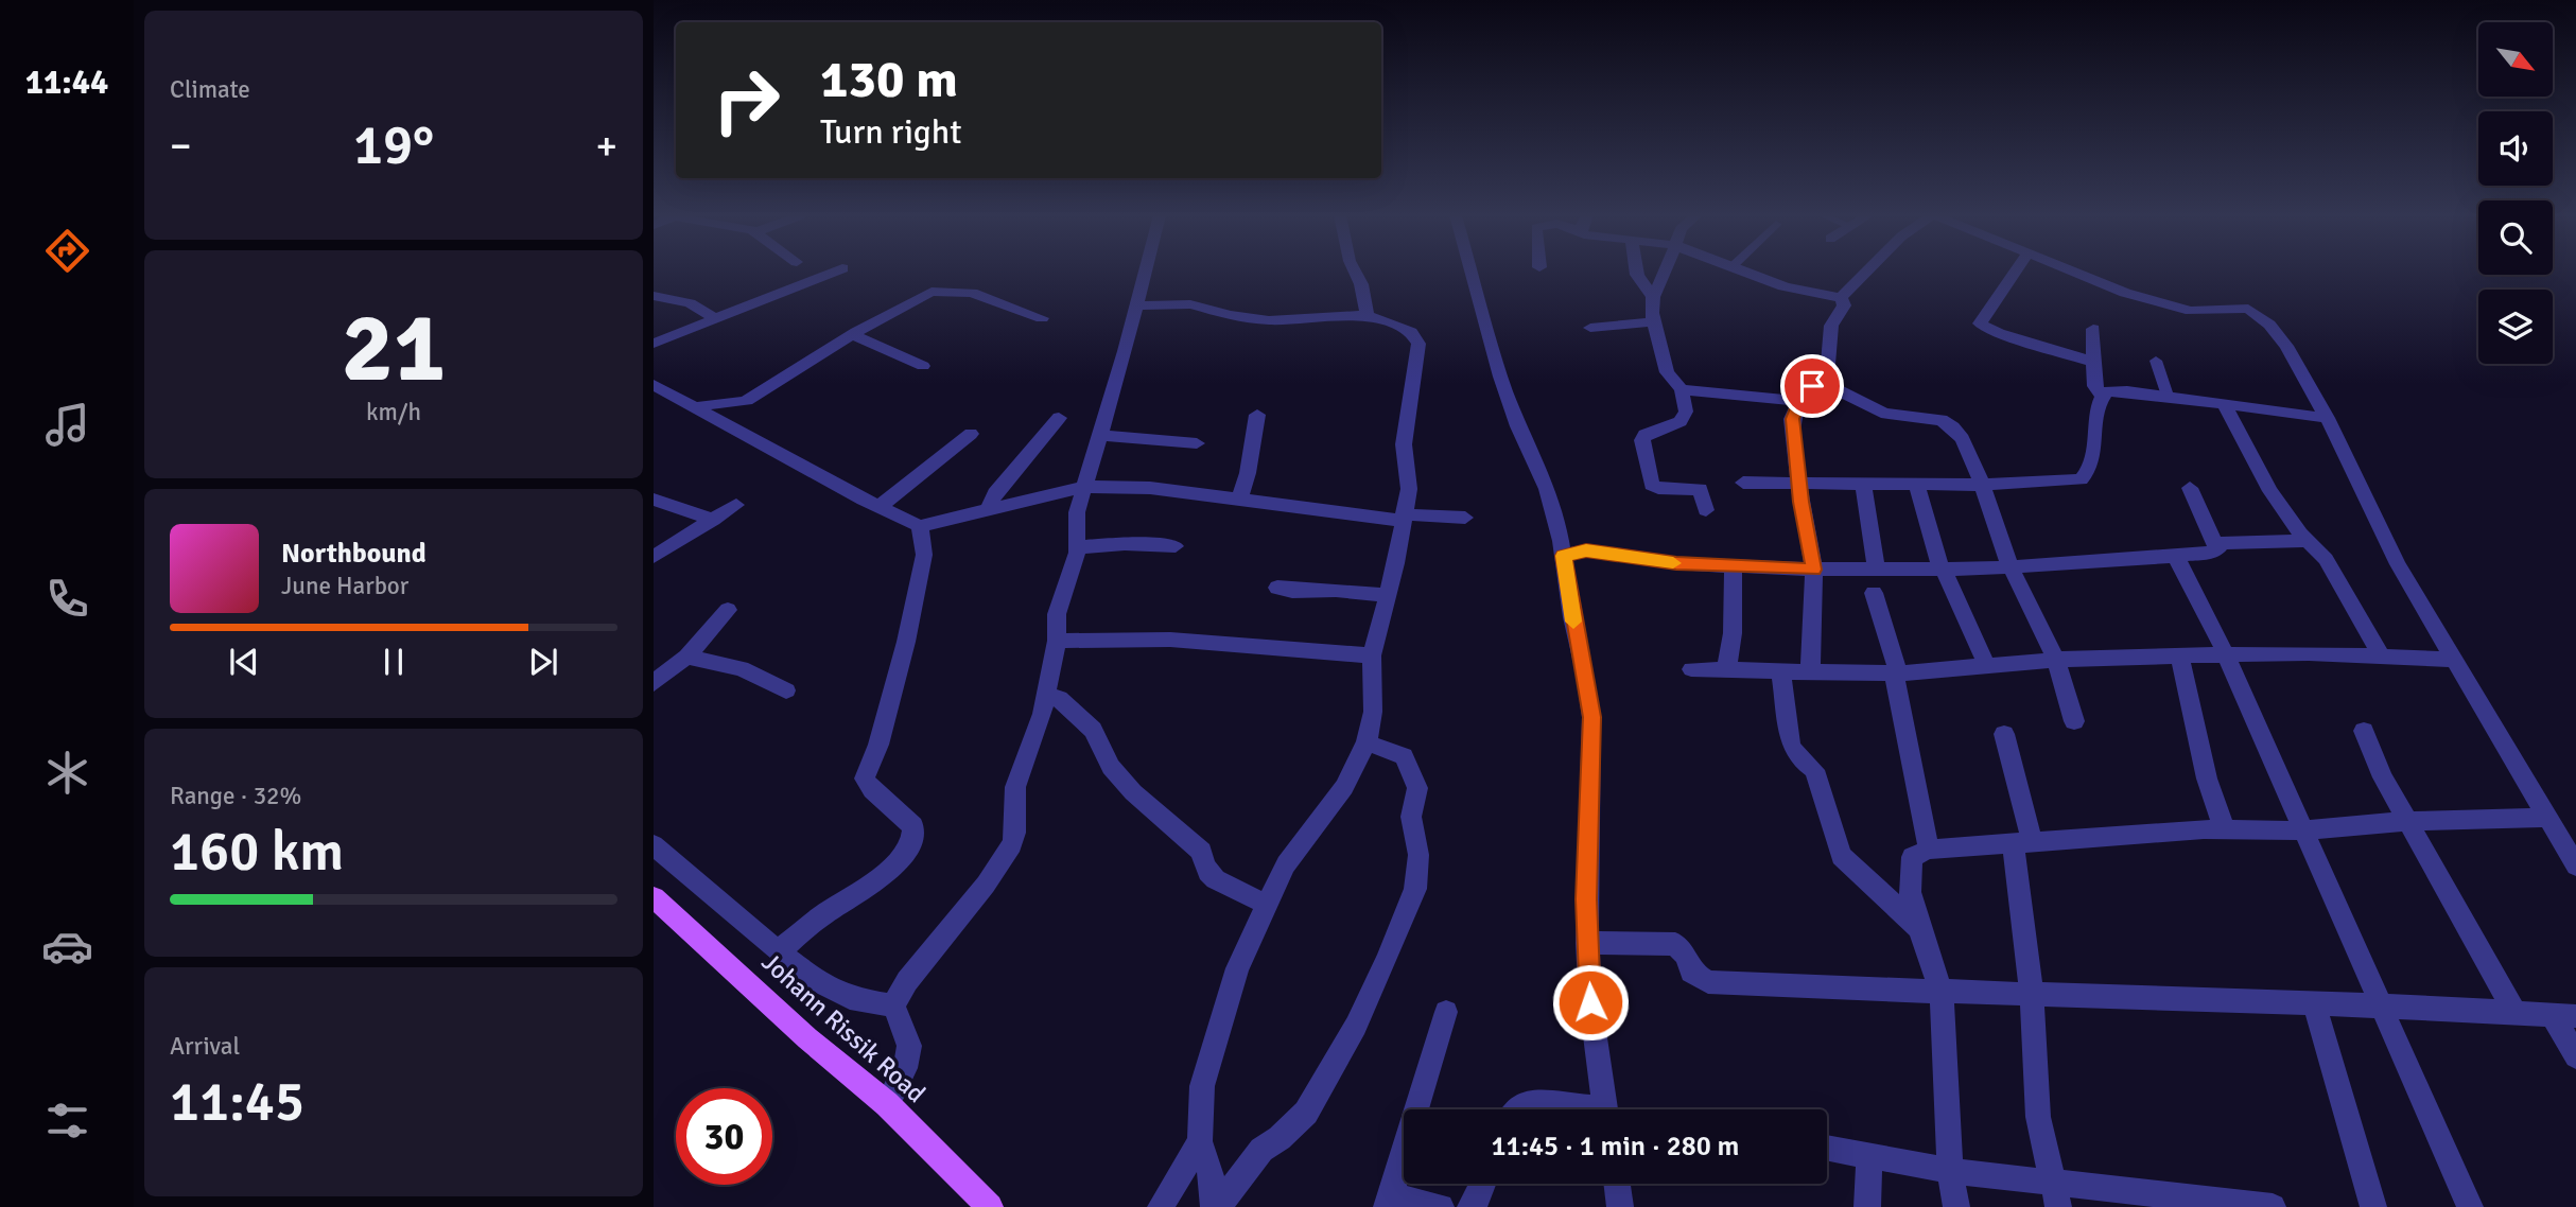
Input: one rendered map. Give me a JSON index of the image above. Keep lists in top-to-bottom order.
{
  "streets": {
    "main road": ["Johann Rissik Road"]
  },
  "north": "bottom right",
  "page": {
    "tabs": "11:44",
    "tile": [
      "Climate",
      ["21", "km/h"],
      ["Range · 32%", "160 km"],
      ["Arrival", "11:45"]
    ],
    "turn": ["130 m", "Turn right"],
    "heat": ["−", "19°", "+"],
    "song": ["Northbound", "June Harbor"],
    "limit": "30",
    "trip": "11:45 · 1 min · 280 m"
  }
}
